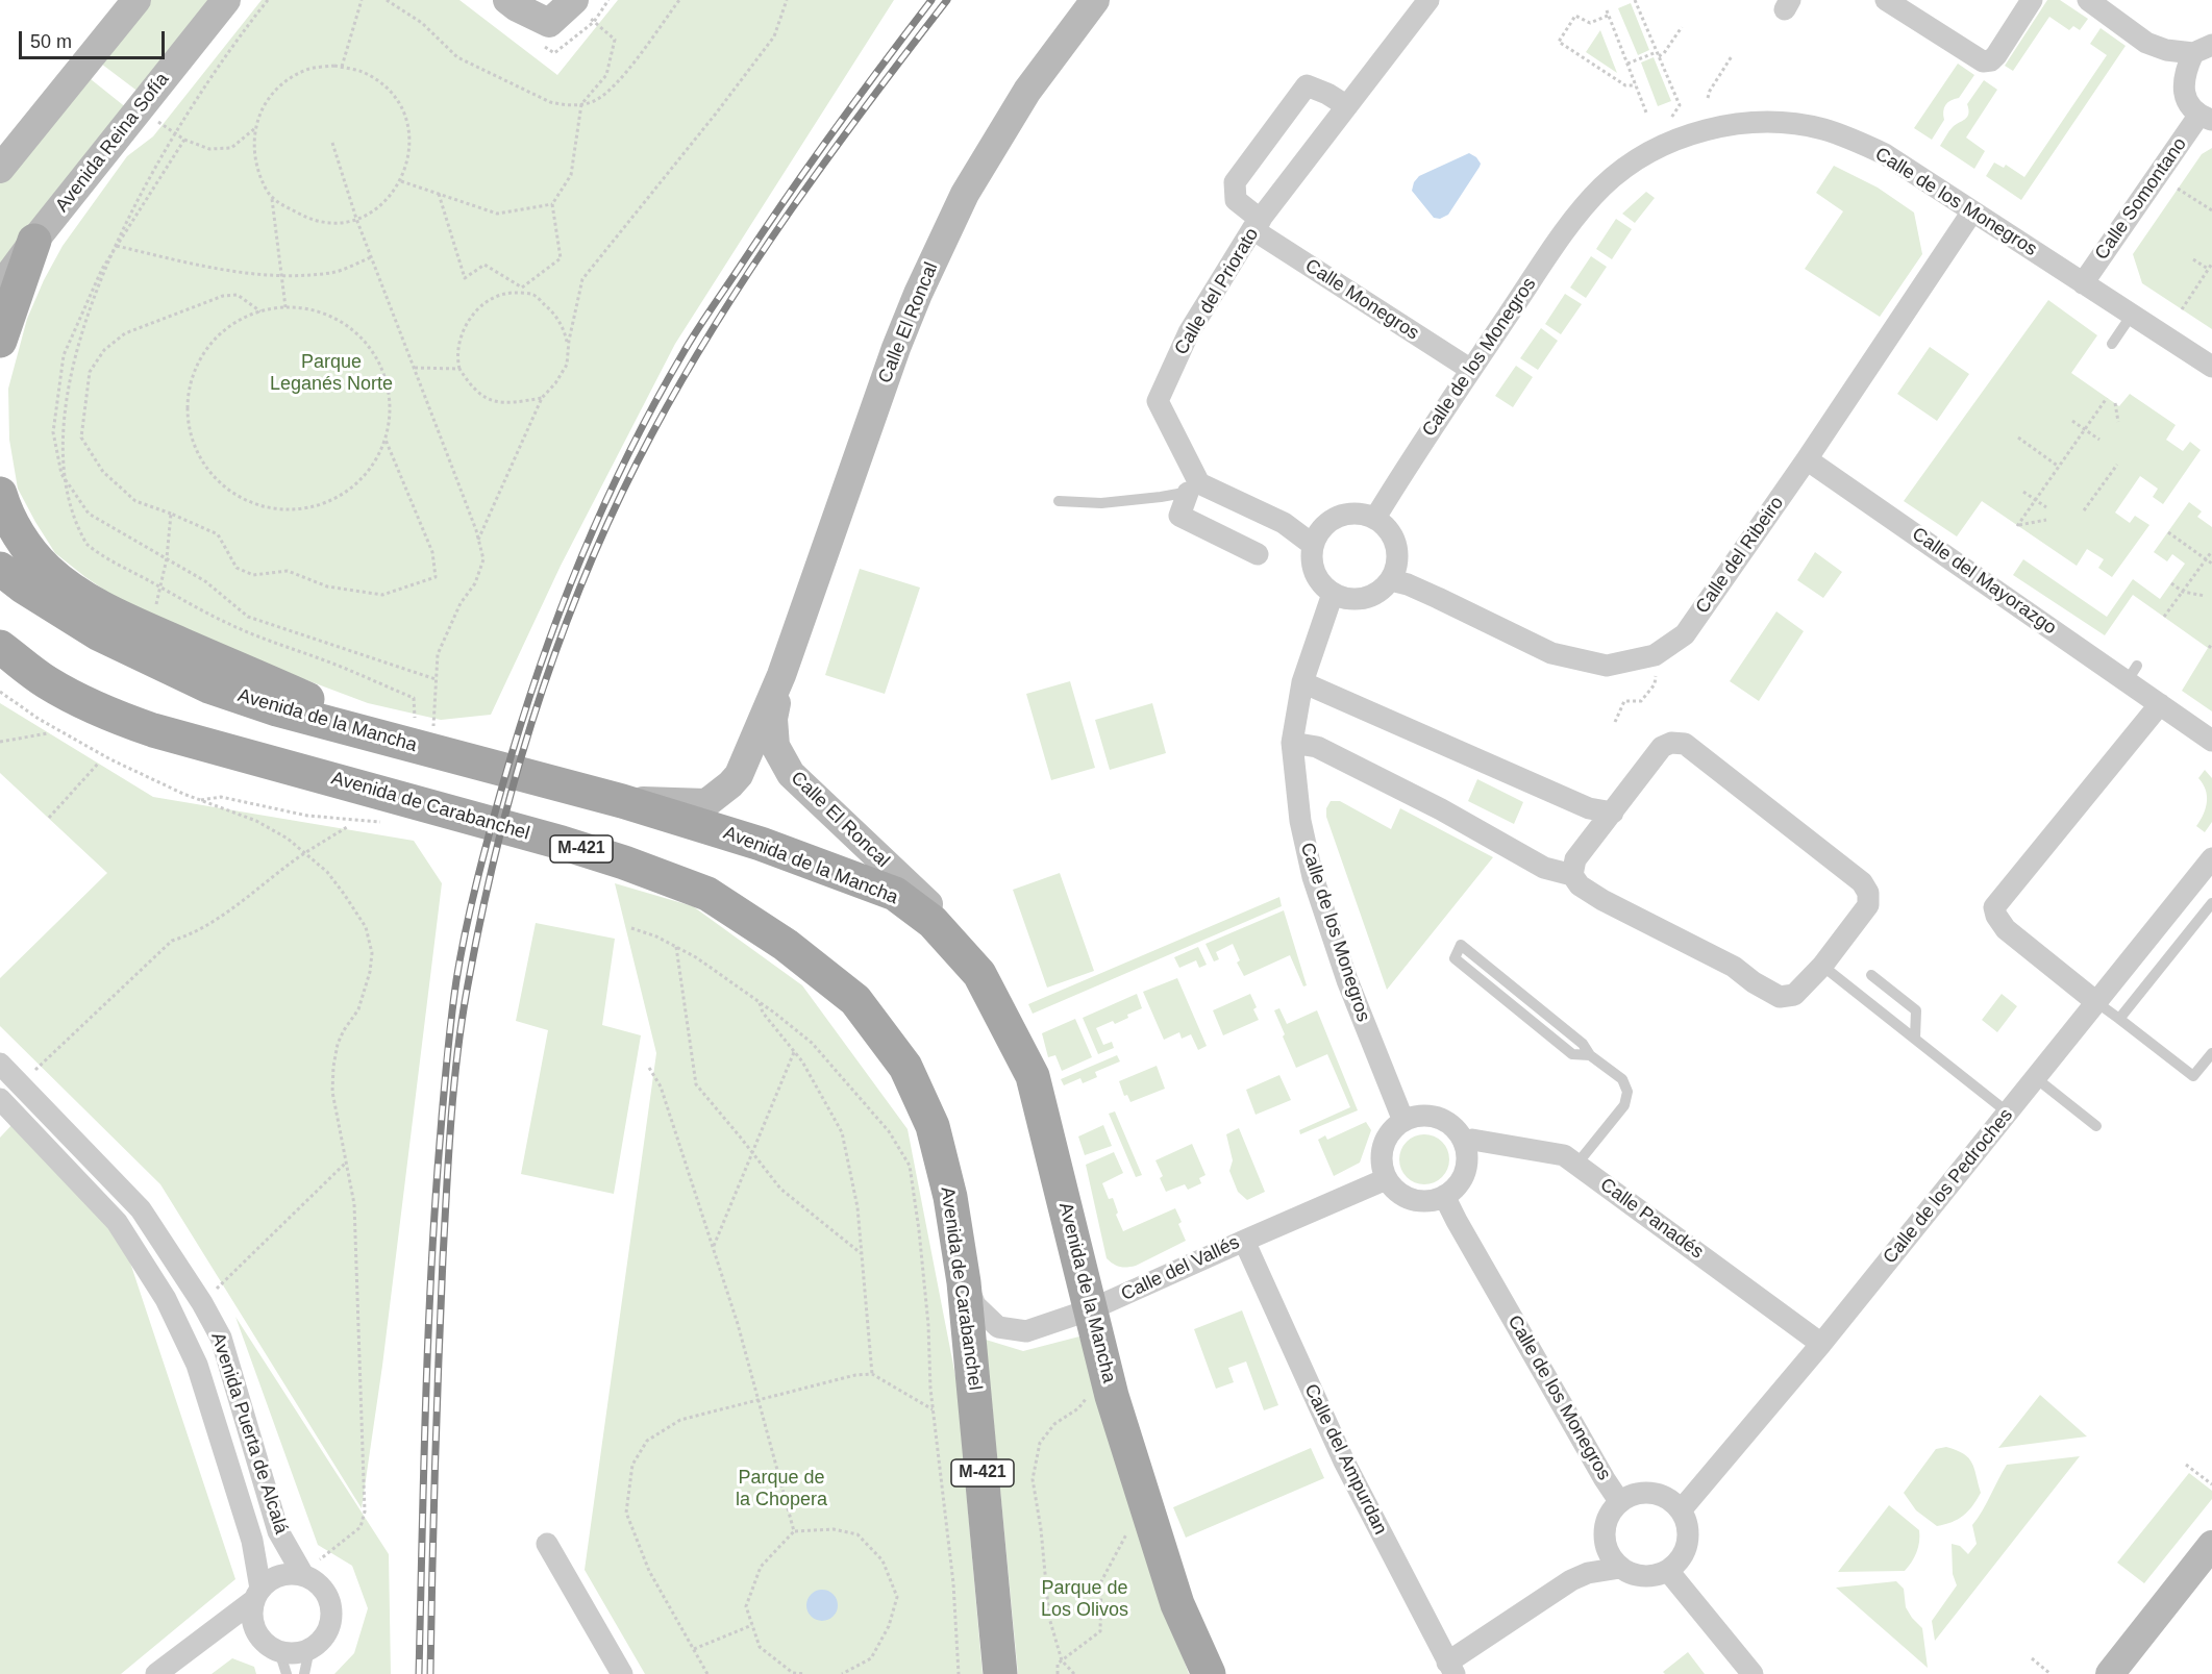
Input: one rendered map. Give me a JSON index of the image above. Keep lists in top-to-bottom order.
{
  "streets": {
    "main road": ["Avenida de la Mancha", "Avenida de Carabanchel", "M-421"],
    "street": [
      "Avenida Reina Sofía",
      "Calle Somontano",
      "Calle de los Monegros",
      "Calle del Priorato",
      "Calle Monegros",
      "Calle El Roncal",
      "Calle del Ribeiro",
      "Calle del Mayorazgo",
      "Calle de los Pedroches",
      "Calle Panadés",
      "Calle del Vallés",
      "Avenida Puerta de Alcalá",
      "Calle del Ampurdan"
    ]
  },
  "crossings": [
    ["Calle Somontano", "Calle de los Monegros"],
    ["Calle de los Monegros", "Calle Monegros"],
    ["Calle de los Monegros", "Calle del Ribeiro"],
    ["Calle de los Monegros", "Calle de los Pedroches"],
    ["Calle de los Monegros", "Calle Panadés"],
    ["Calle de los Monegros", "Calle del Vallés"],
    ["Calle del Priorato", "Calle Monegros"],
    ["Calle El Roncal", "Avenida de la Mancha"],
    ["Calle del Ribeiro", "Calle del Mayorazgo"],
    ["Avenida de la Mancha", "Calle del Vallés"],
    ["Avenida de Carabanchel", "Calle del Vallés"],
    ["Calle de los Pedroches", "Calle Panadés"],
    ["Calle Panadés", "Calle del Vallés"],
    ["Calle del Vallés", "Calle del Ampurdan"]
  ],
  "parks": ["Parque Leganés Norte", "Parque de la Chopera", "Parque de Los Olivos"],
  "scale_bar": "50 m"
}
